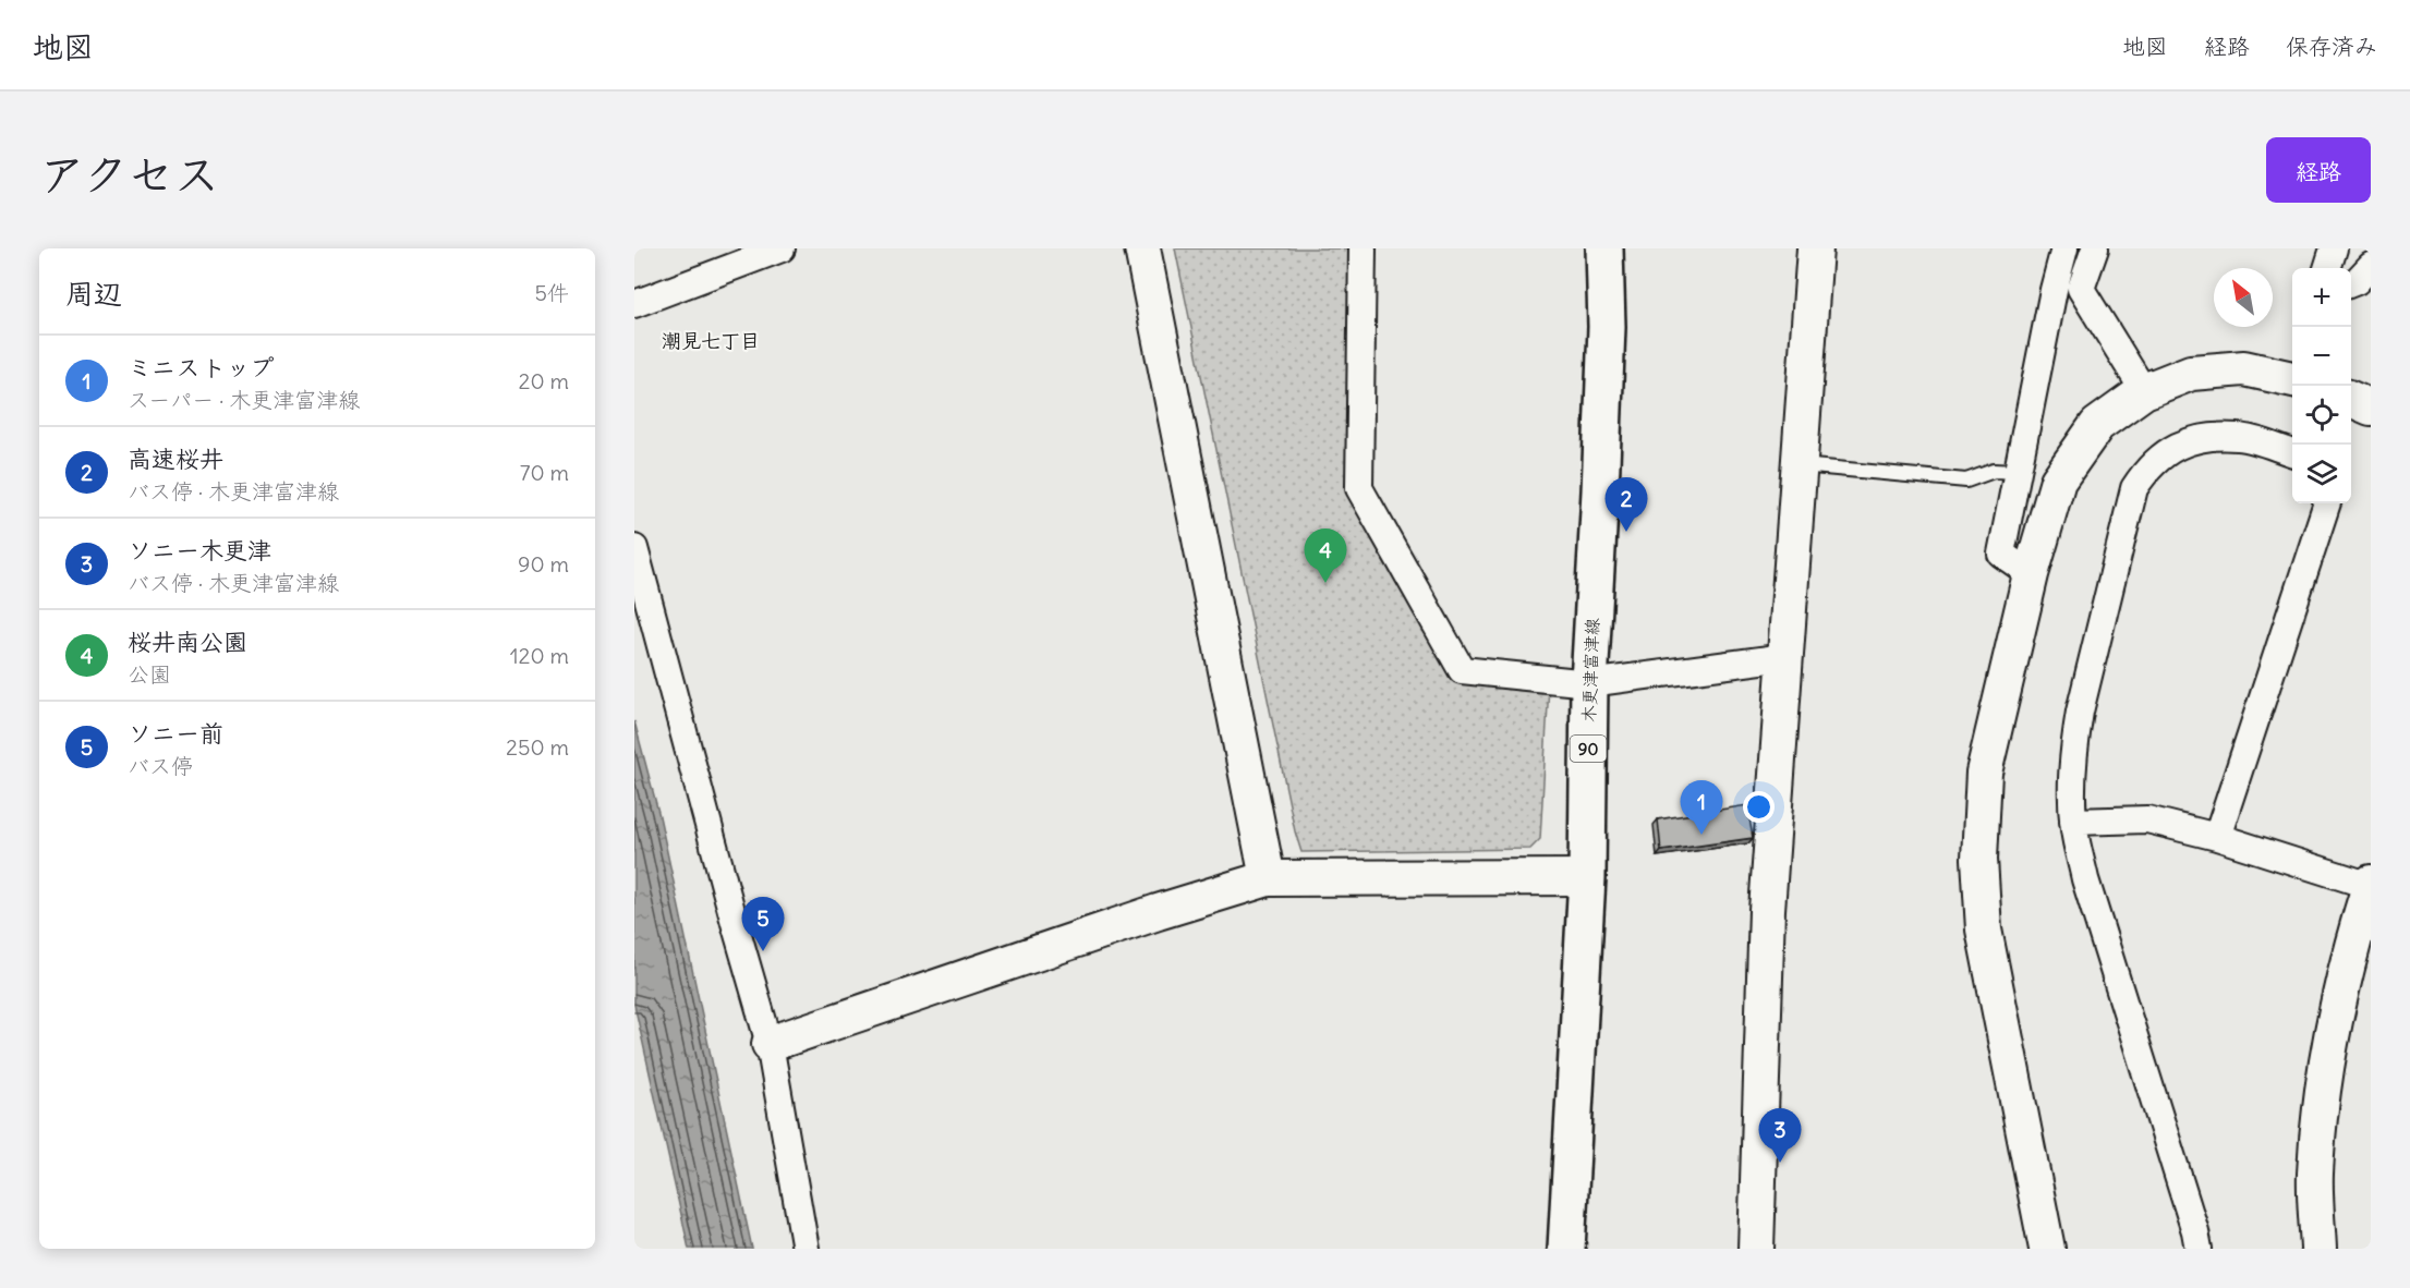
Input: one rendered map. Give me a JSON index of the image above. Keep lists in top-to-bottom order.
{
  "streets": {
    "main road": ["木更津富津線", "90"]
  },
  "districts": ["潮見七丁目"],
  "north": "top left",
  "page": {
    "header": "地図",
    "nav": ["地図", "経路", "保存済み"],
    "title": "アクセス",
    "buttons": "経路",
    "heading": ["周辺", "5件"],
    "map_buttons": ["+", "−"],
    "list": [
      {
        "mark": "1",
        "name": "ミニストップ",
        "note": "スーパー · 木更津富津線",
        "value": "20 m"
      },
      {
        "mark": "2",
        "name": "高速桜井",
        "note": "バス停 · 木更津富津線",
        "value": "70 m"
      },
      {
        "mark": "3",
        "name": "ソニー木更津",
        "note": "バス停 · 木更津富津線",
        "value": "90 m"
      },
      {
        "mark": "4",
        "name": "桜井南公園",
        "note": "公園",
        "value": "120 m"
      },
      {
        "mark": "5",
        "name": "ソニー前",
        "note": "バス停",
        "value": "250 m"
      }
    ],
    "pins": [
      "2",
      "4",
      "1",
      "5",
      "3"
    ]
  }
}
